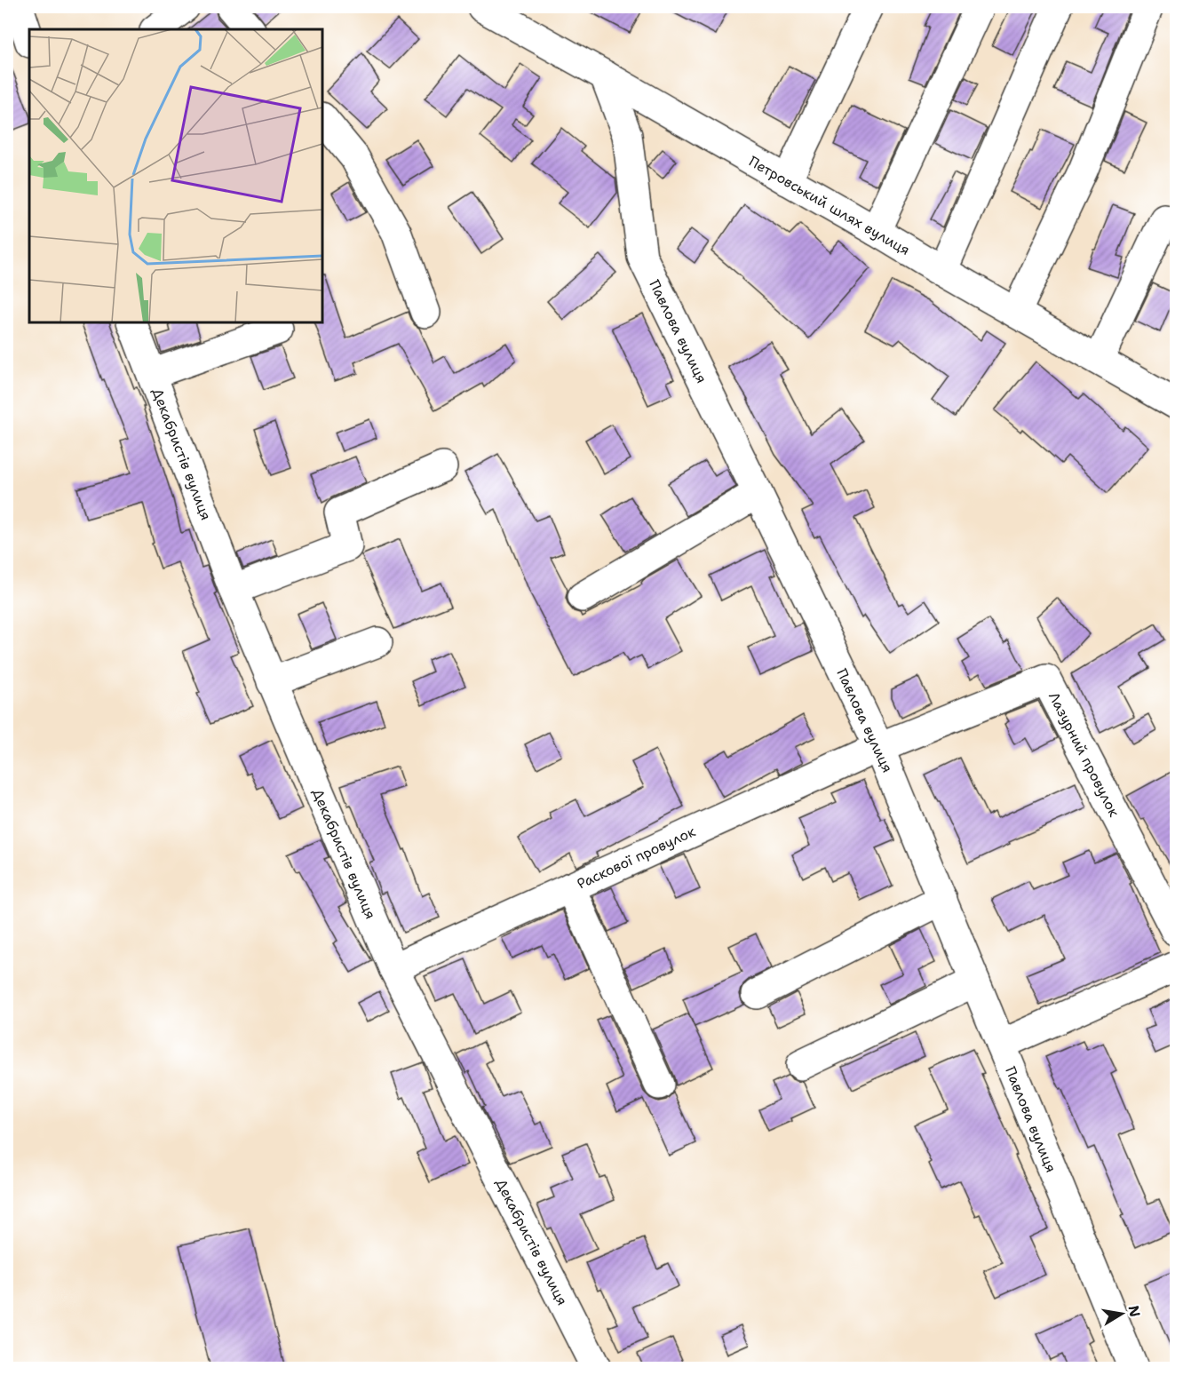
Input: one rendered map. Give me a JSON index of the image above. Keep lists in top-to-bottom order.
{
  "streets": {
    "street": [
      "Петровський шлях вулиця",
      "Павлова вулиця",
      "Декабристів вулиця",
      "Лазурний провулок",
      "Раскової провулок"
    ]
  },
  "crossings": [
    ["Петровський шлях вулиця", "Павлова вулиця"],
    ["Павлова вулиця", "Лазурний провулок"],
    ["Павлова вулиця", "Раскової провулок"],
    ["Декабристів вулиця", "Раскової провулок"],
    ["Лазурний провулок", "Раскової провулок"]
  ],
  "north": "right"
}
